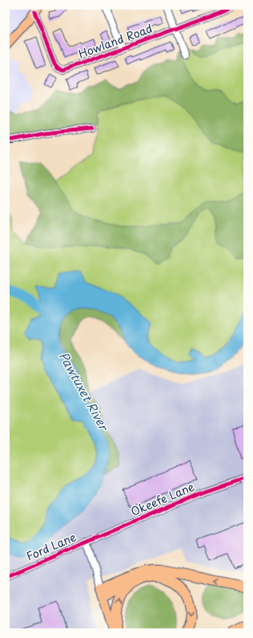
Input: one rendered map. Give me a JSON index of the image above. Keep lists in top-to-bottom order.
{
  "streets": {
    "street": ["Howland Road", "Okeefe Lane", "Ford Lane"]
  },
  "crossings": [
    ["Okeefe Lane", "Ford Lane"]
  ],
  "water": ["Pawtuxet River"]
}
